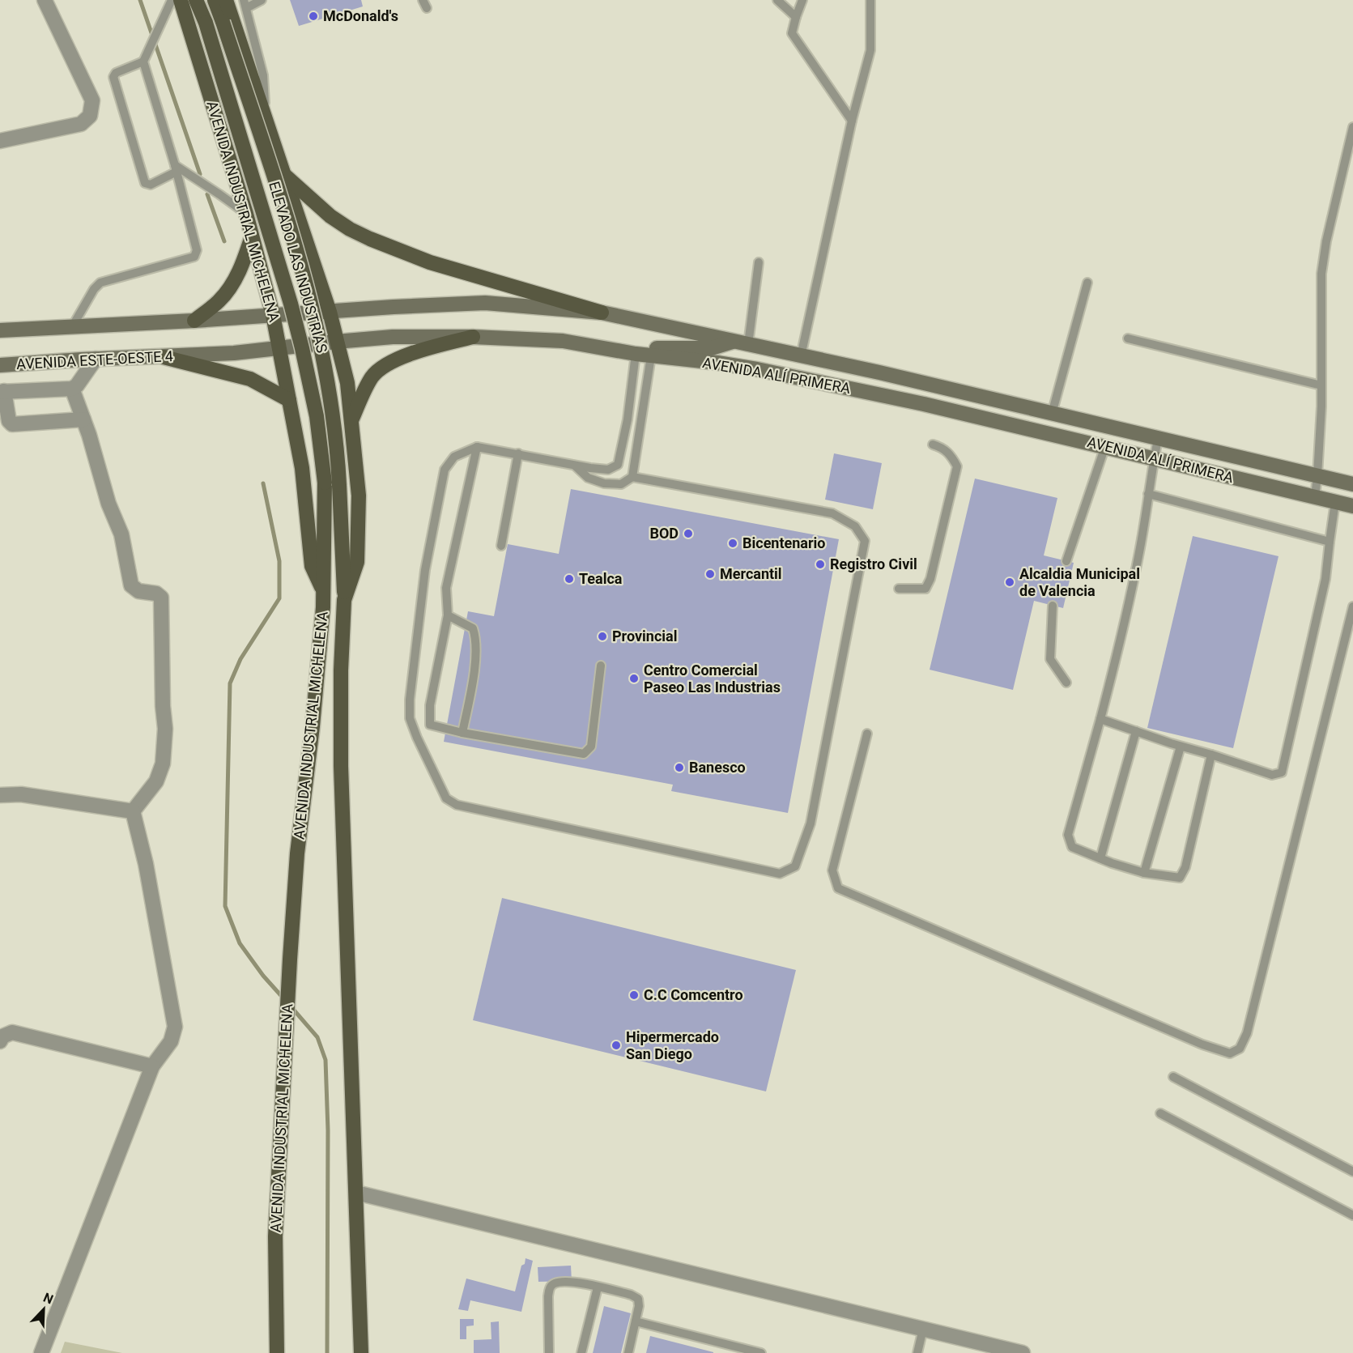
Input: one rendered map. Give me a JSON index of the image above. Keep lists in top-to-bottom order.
{
  "streets": {
    "main road": [
      "AVENIDA INDUSTRIAL MICHELENA",
      "ELEVADO LAS INDUSTRIAS",
      "AVENIDA ESTE-OESTE 4",
      "AVENIDA ALÍ PRIMERA"
    ]
  },
  "crossings": [
    ["AVENIDA INDUSTRIAL MICHELENA", "ELEVADO LAS INDUSTRIAS"],
    ["AVENIDA INDUSTRIAL MICHELENA", "AVENIDA ALÍ PRIMERA"],
    ["AVENIDA ESTE-OESTE 4", "AVENIDA ALÍ PRIMERA"]
  ],
  "places": [
    "McDonald's",
    "BOD",
    "Bicentenario",
    "Registro Civil",
    "Mercantil",
    "Tealca",
    "Alcaldia Municipal de Valencia",
    "Provincial",
    "Centro Comercial Paseo Las Industrias",
    "Banesco",
    "C.C Comcentro",
    "Hipermercado San Diego"
  ],
  "north": "top right"
}
